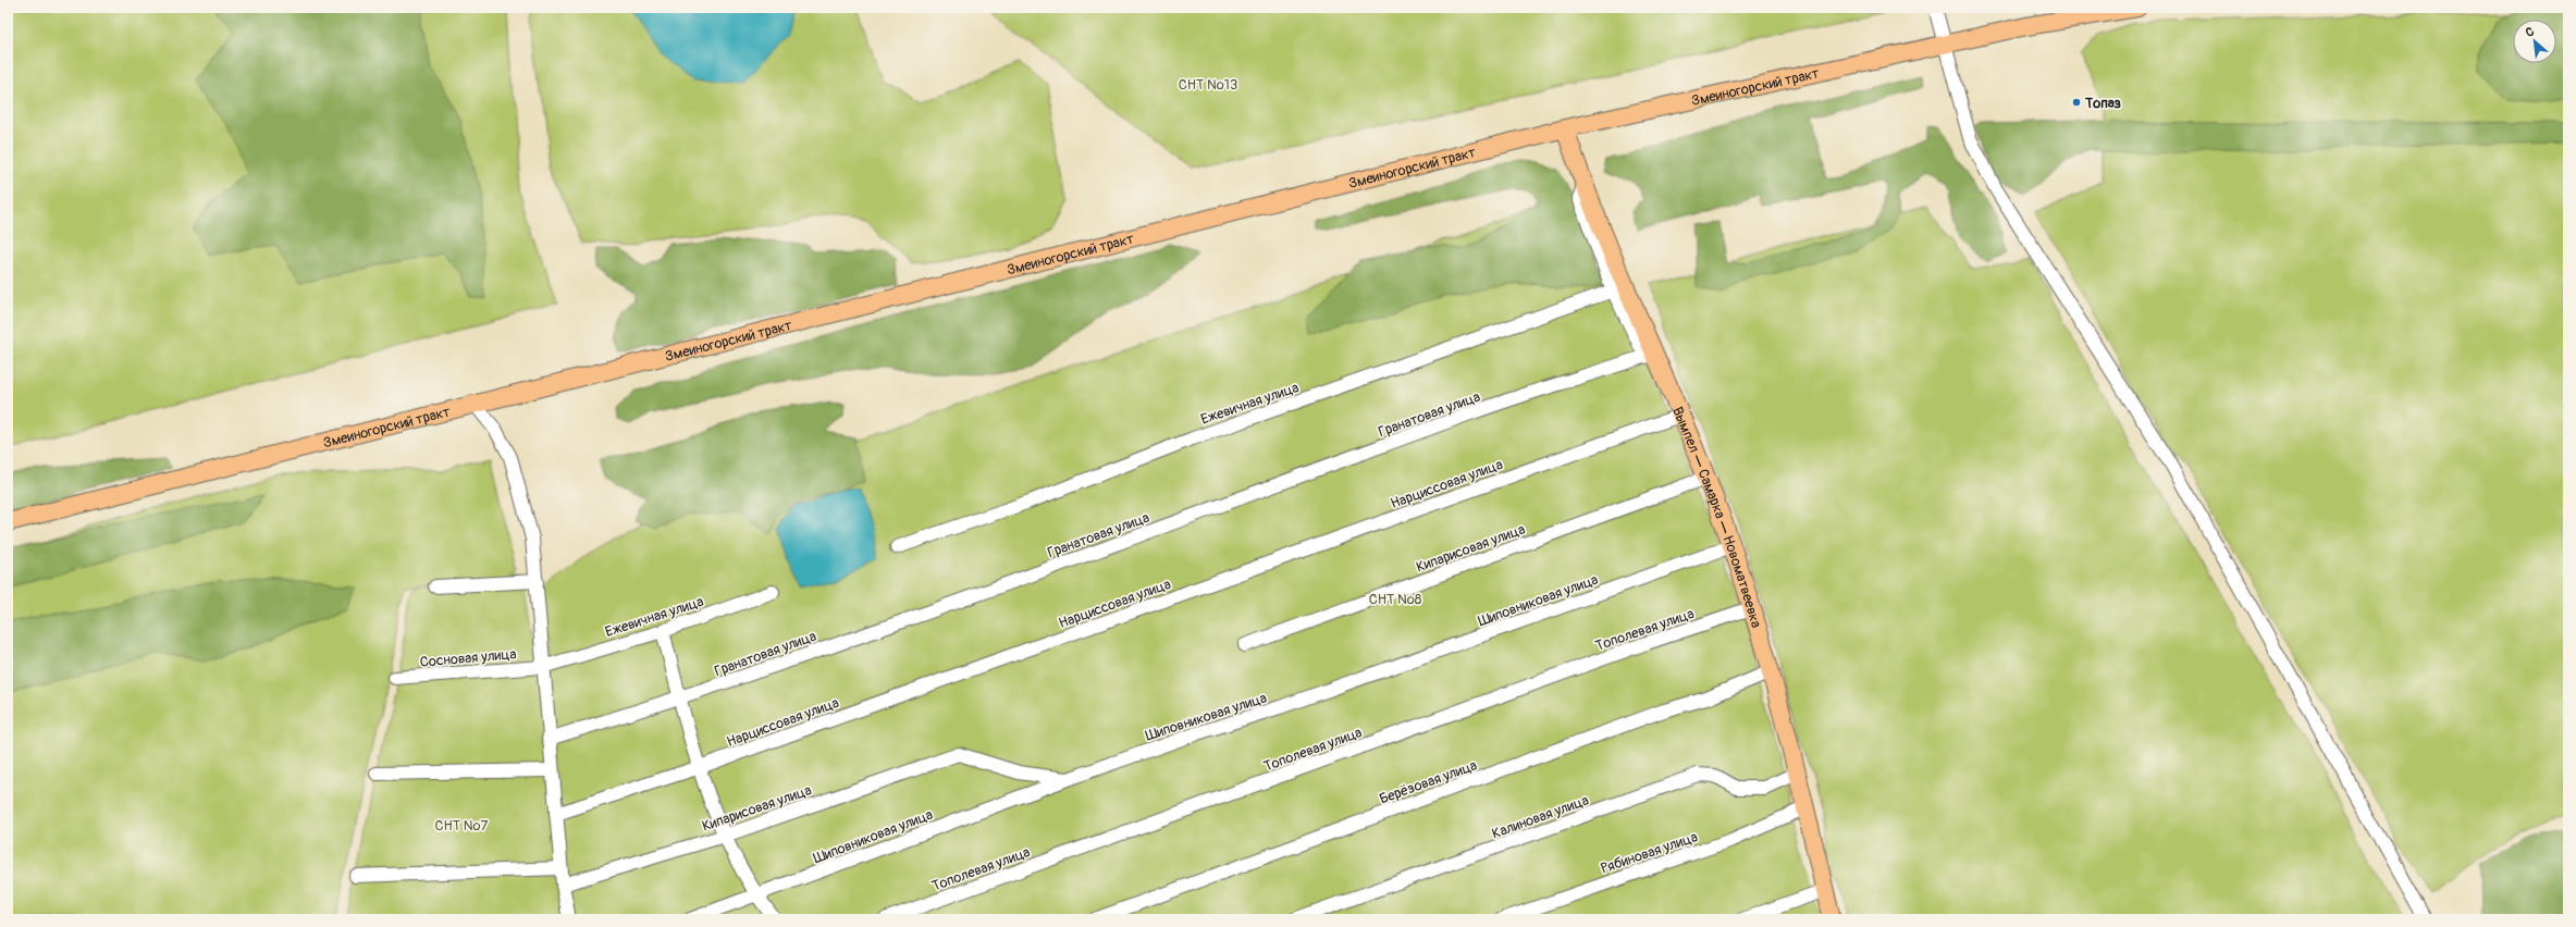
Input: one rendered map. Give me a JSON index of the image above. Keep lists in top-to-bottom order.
{
  "streets": {
    "main road": ["Змеиногорский тракт", "Вымпел — Самарка — Новоматвеевка"],
    "street": [
      "Ежевичная улица",
      "Гранатовая улица",
      "Нарциссовая улица",
      "Кипарисовая улица",
      "Шиповниковая улица",
      "Тополевая улица",
      "Сосновая улица",
      "Берёзовая улица",
      "Калиновая улица",
      "Рябиновая улица"
    ]
  },
  "crossings": [
    ["Змеиногорский тракт", "Вымпел — Самарка — Новоматвеевка"],
    ["Ежевичная улица", "Сосновая улица"],
    ["Гранатовая улица", "Вымпел — Самарка — Новоматвеевка"],
    ["Нарциссовая улица", "Вымпел — Самарка — Новоматвеевка"],
    ["Вымпел — Самарка — Новоматвеевка", "Кипарисовая улица"],
    ["Вымпел — Самарка — Новоматвеевка", "Шиповниковая улица"],
    ["Вымпел — Самарка — Новоматвеевка", "Тополевая улица"],
    ["Вымпел — Самарка — Новоматвеевка", "Берёзовая улица"],
    ["Вымпел — Самарка — Новоматвеевка", "Калиновая улица"],
    ["Вымпел — Самарка — Новоматвеевка", "Рябиновая улица"],
    ["Кипарисовая улица", "Шиповниковая улица"]
  ],
  "parks": ["СНТ №13", "СНТ №8", "СНТ №7"],
  "places": ["Топаз"],
  "north": "top left"
}
